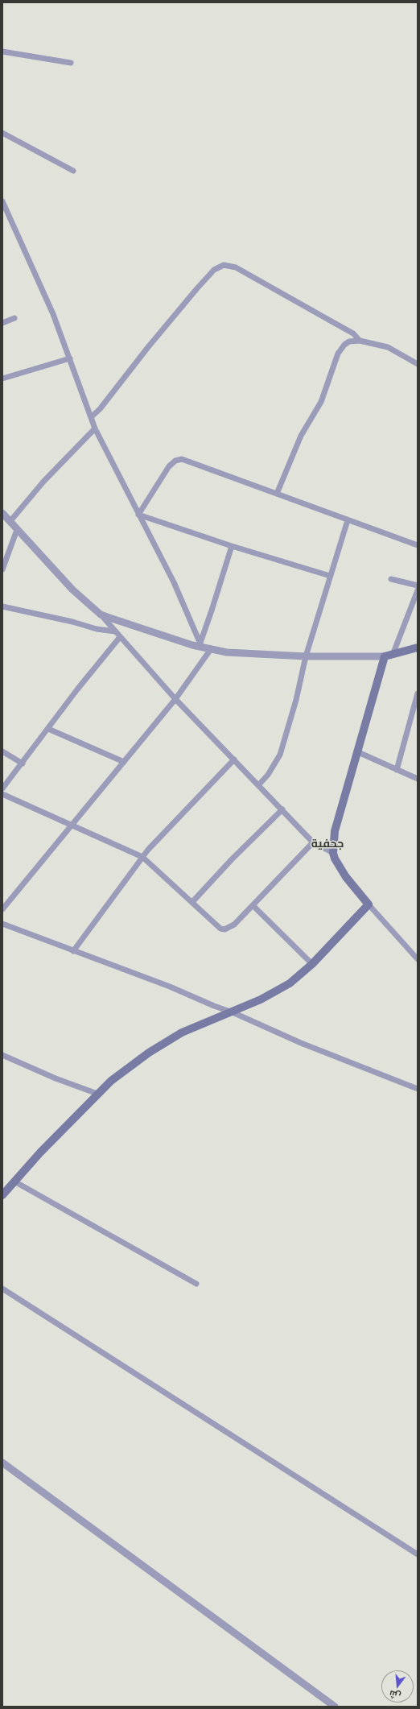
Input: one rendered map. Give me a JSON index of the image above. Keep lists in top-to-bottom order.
{
  "districts": ["جحفية"],
  "north": "bottom"
}
